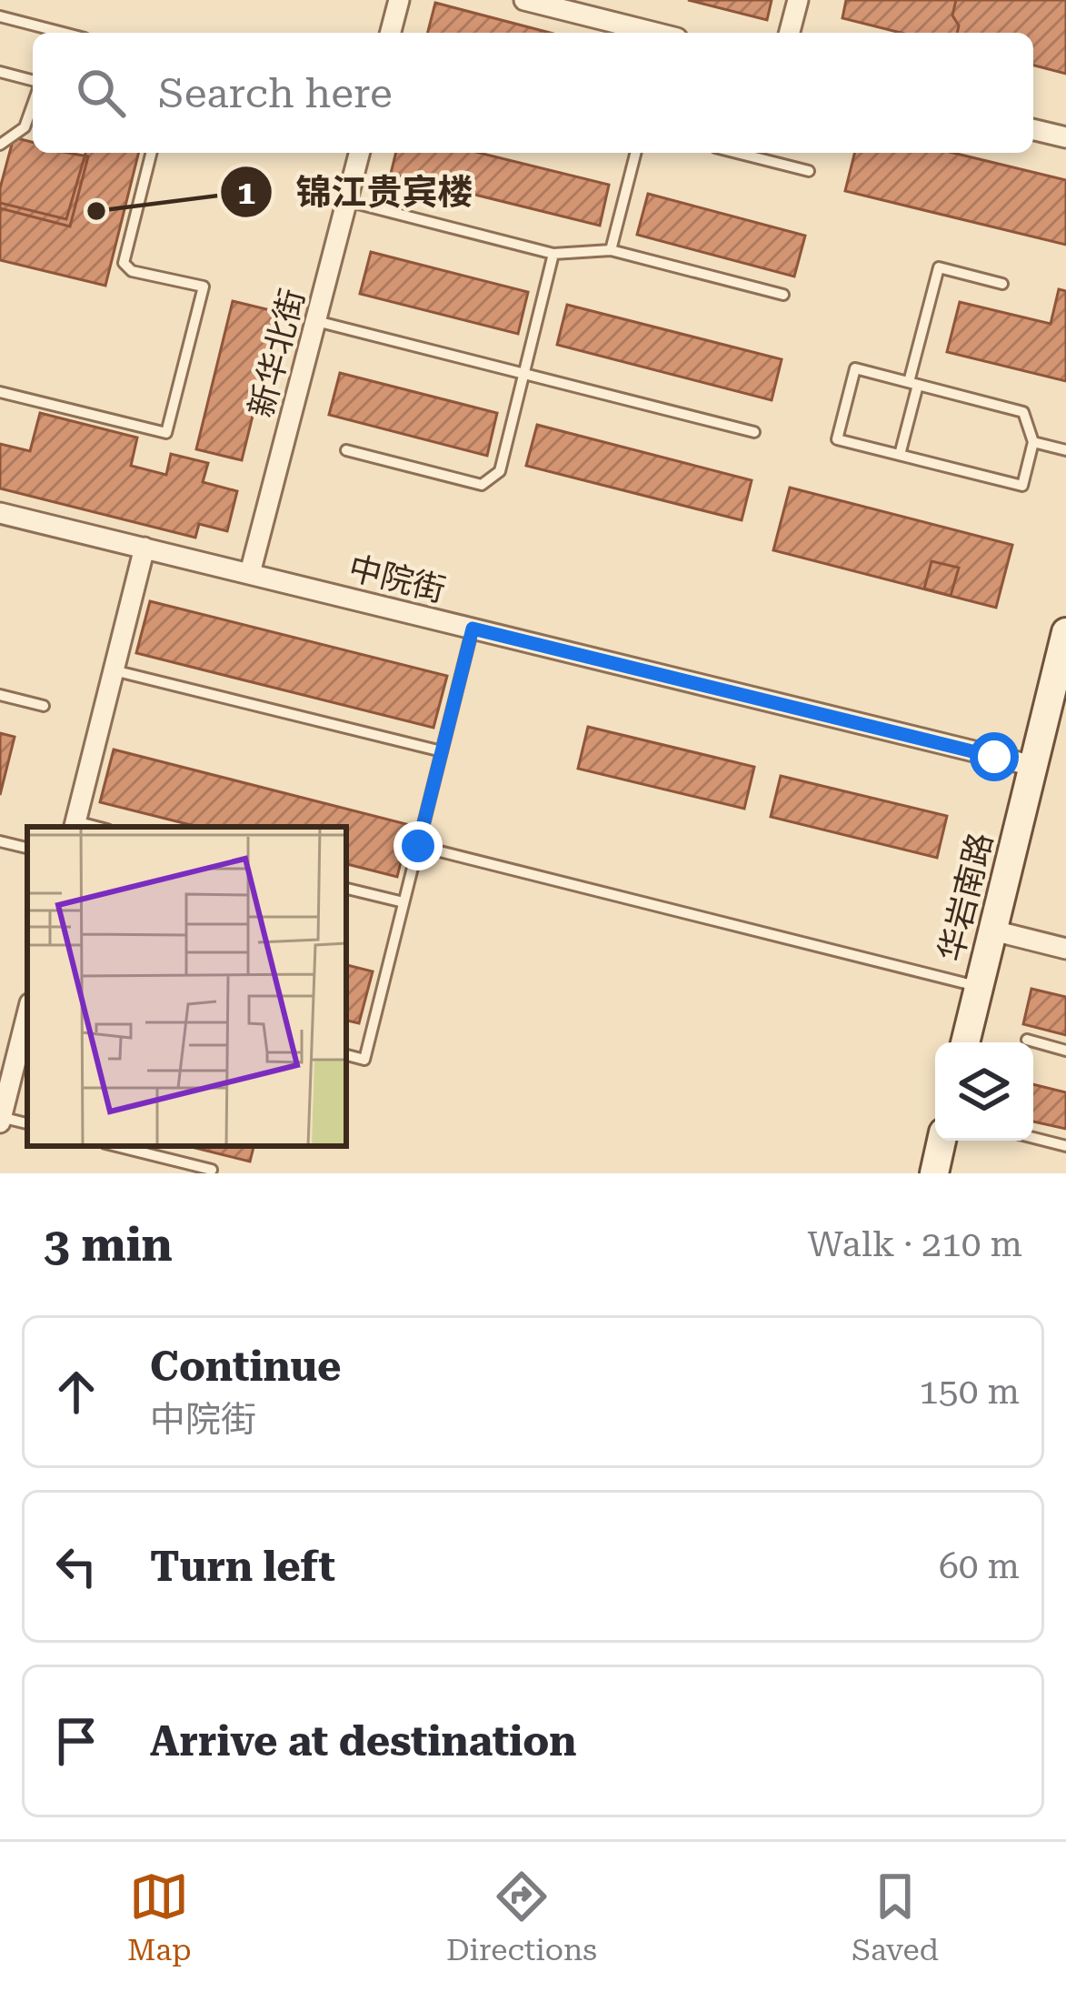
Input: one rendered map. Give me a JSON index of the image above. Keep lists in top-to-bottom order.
{
  "streets": {
    "street": ["新华北街", "中院街", "华岩南路"]
  },
  "crossings": [
    ["新华北街", "中院街"],
    ["中院街", "华岩南路"]
  ],
  "places": ["锦江贵宾楼"],
  "page": {
    "search": "Search here",
    "heading": ["3 min", "Walk · 210 m"],
    "list": [
      ["Continue", "中院街", "150 m"],
      ["Turn left", "60 m"],
      "Arrive at destination"
    ],
    "nav": ["Map", "Directions", "Saved"]
  }
}
